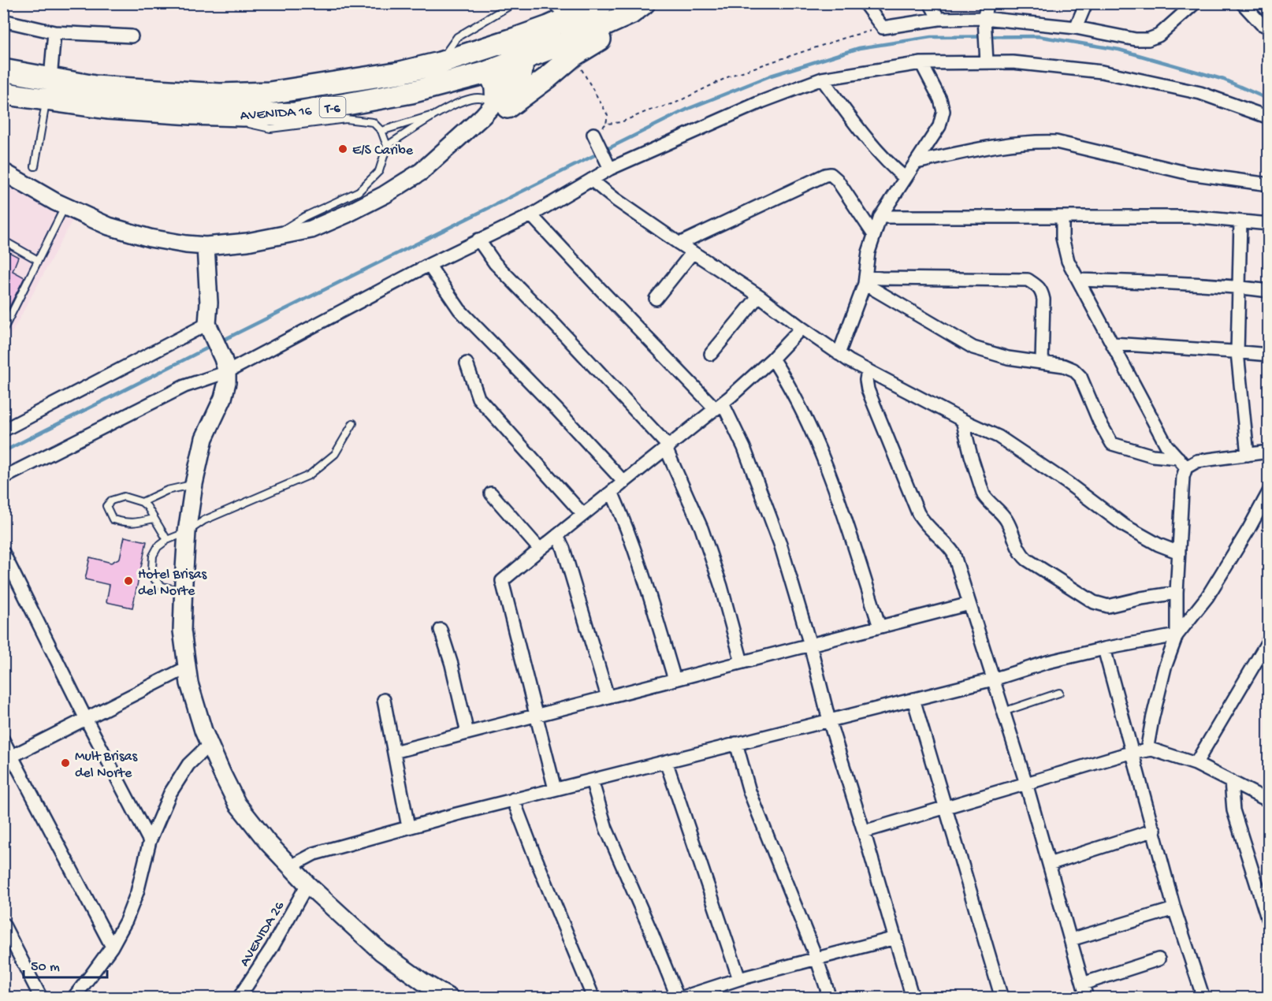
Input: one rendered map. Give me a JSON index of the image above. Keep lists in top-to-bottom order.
{
  "streets": {
    "highway": ["T-6", "AVENIDA 16"],
    "street": ["AVENIDA 26"]
  },
  "crossings": [
    ["T-6", "AVENIDA 16"]
  ],
  "places": ["E/S Caribe", "Hotel Brisas del Norte", "Mult Brisas del Norte"],
  "scale_bar": "50 m"
}
